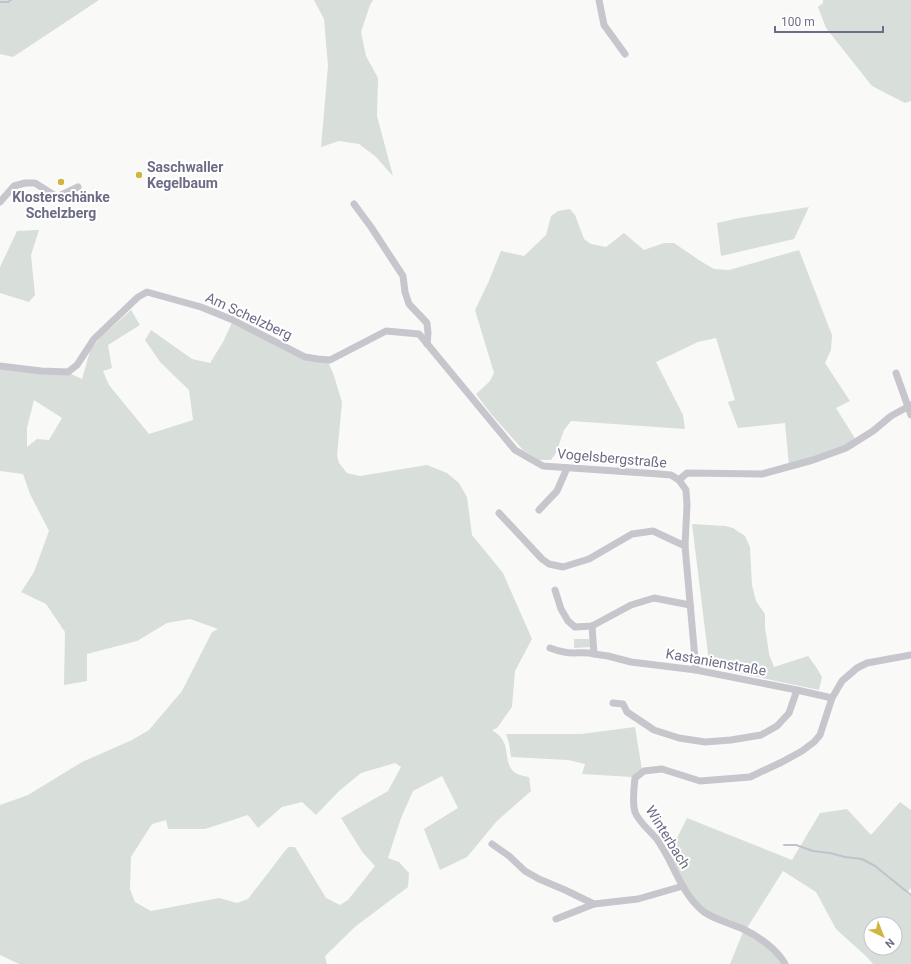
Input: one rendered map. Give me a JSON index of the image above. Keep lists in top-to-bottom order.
{
  "streets": {
    "street": [
      "Am Schelzberg",
      "Vogelsbergstraße",
      "Kastanienstraße",
      "Winterbach"
    ]
  },
  "crossings": [
    ["Am Schelzberg", "Vogelsbergstraße"],
    ["Vogelsbergstraße", "Kastanienstraße"],
    ["Kastanienstraße", "Winterbach"]
  ],
  "places": ["Saschwaller Kegelbaum", "Klosterschänke Schelzberg"],
  "scale_bar": "100 m",
  "north": "bottom right"
}
